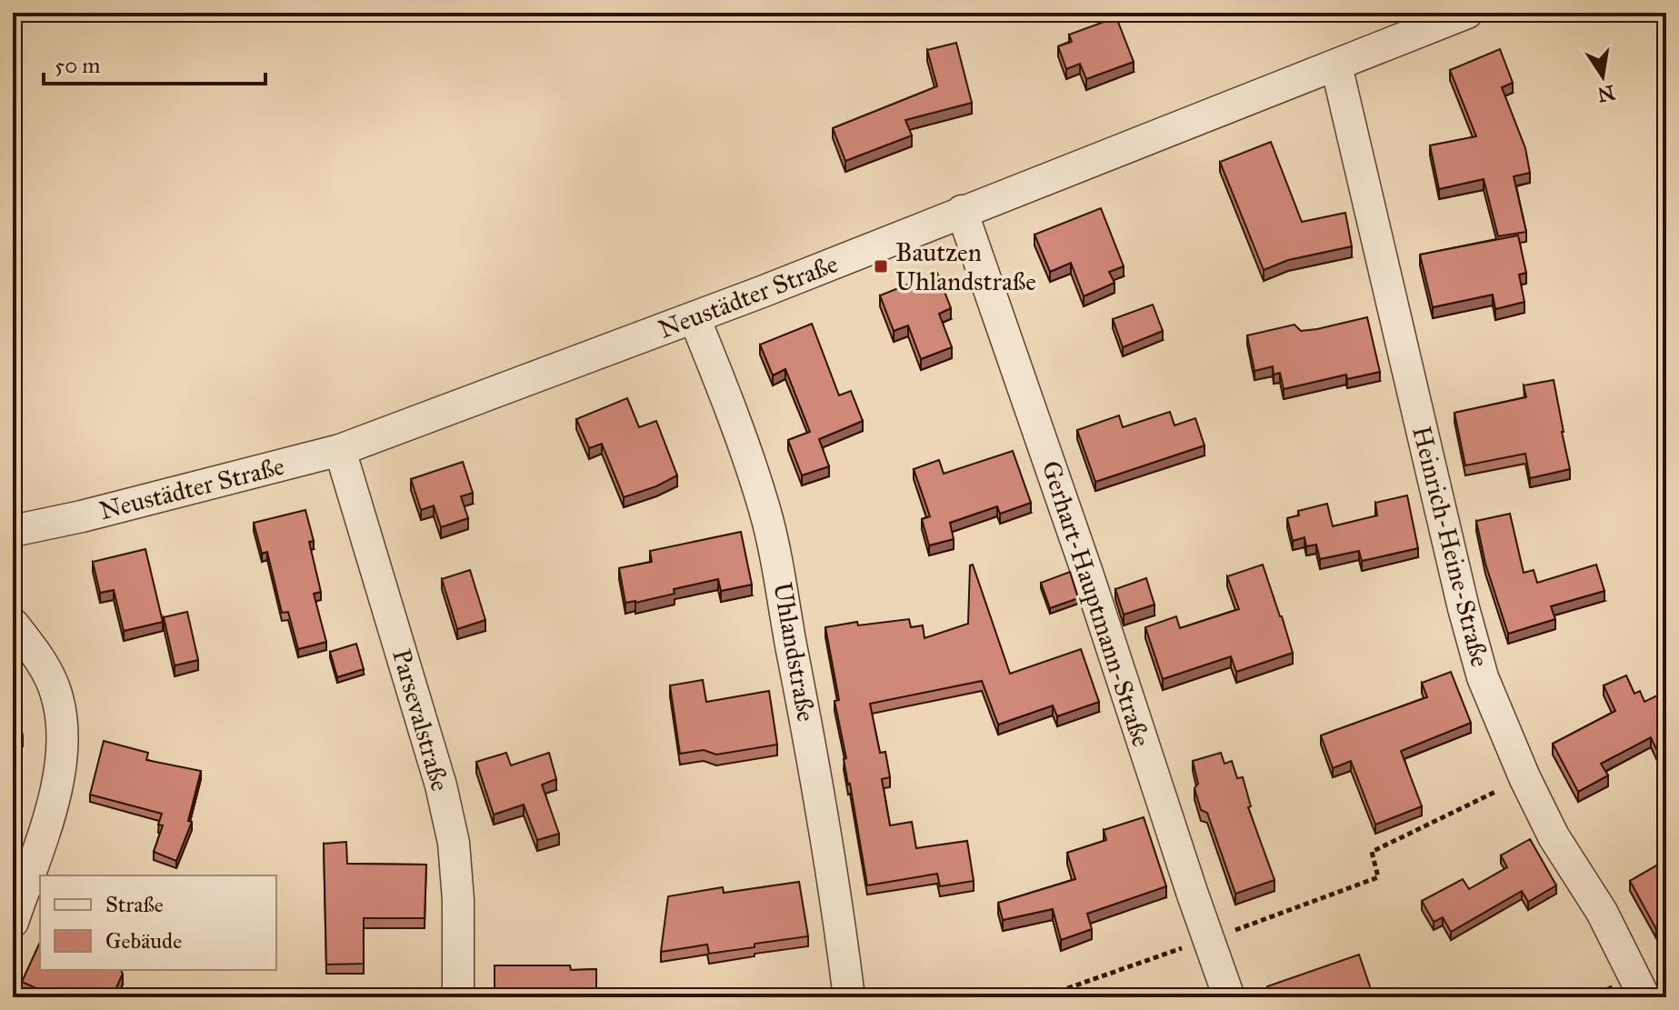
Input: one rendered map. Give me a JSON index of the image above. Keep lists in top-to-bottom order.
{
  "streets": {
    "street": [
      "Neustädter Straße",
      "Heinrich-Heine-Straße",
      "Gerhart-Hauptmann-Straße",
      "Uhlandstraße",
      "Parsevalstraße"
    ]
  },
  "crossings": [
    ["Neustädter Straße", "Heinrich-Heine-Straße"],
    ["Neustädter Straße", "Gerhart-Hauptmann-Straße"],
    ["Neustädter Straße", "Uhlandstraße"],
    ["Neustädter Straße", "Parsevalstraße"]
  ],
  "places": {
    "transit": ["Bautzen Uhlandstraße"]
  },
  "legend": ["Straße", "Gebäude"],
  "scale_bar": "50 m",
  "north": "bottom"
}
